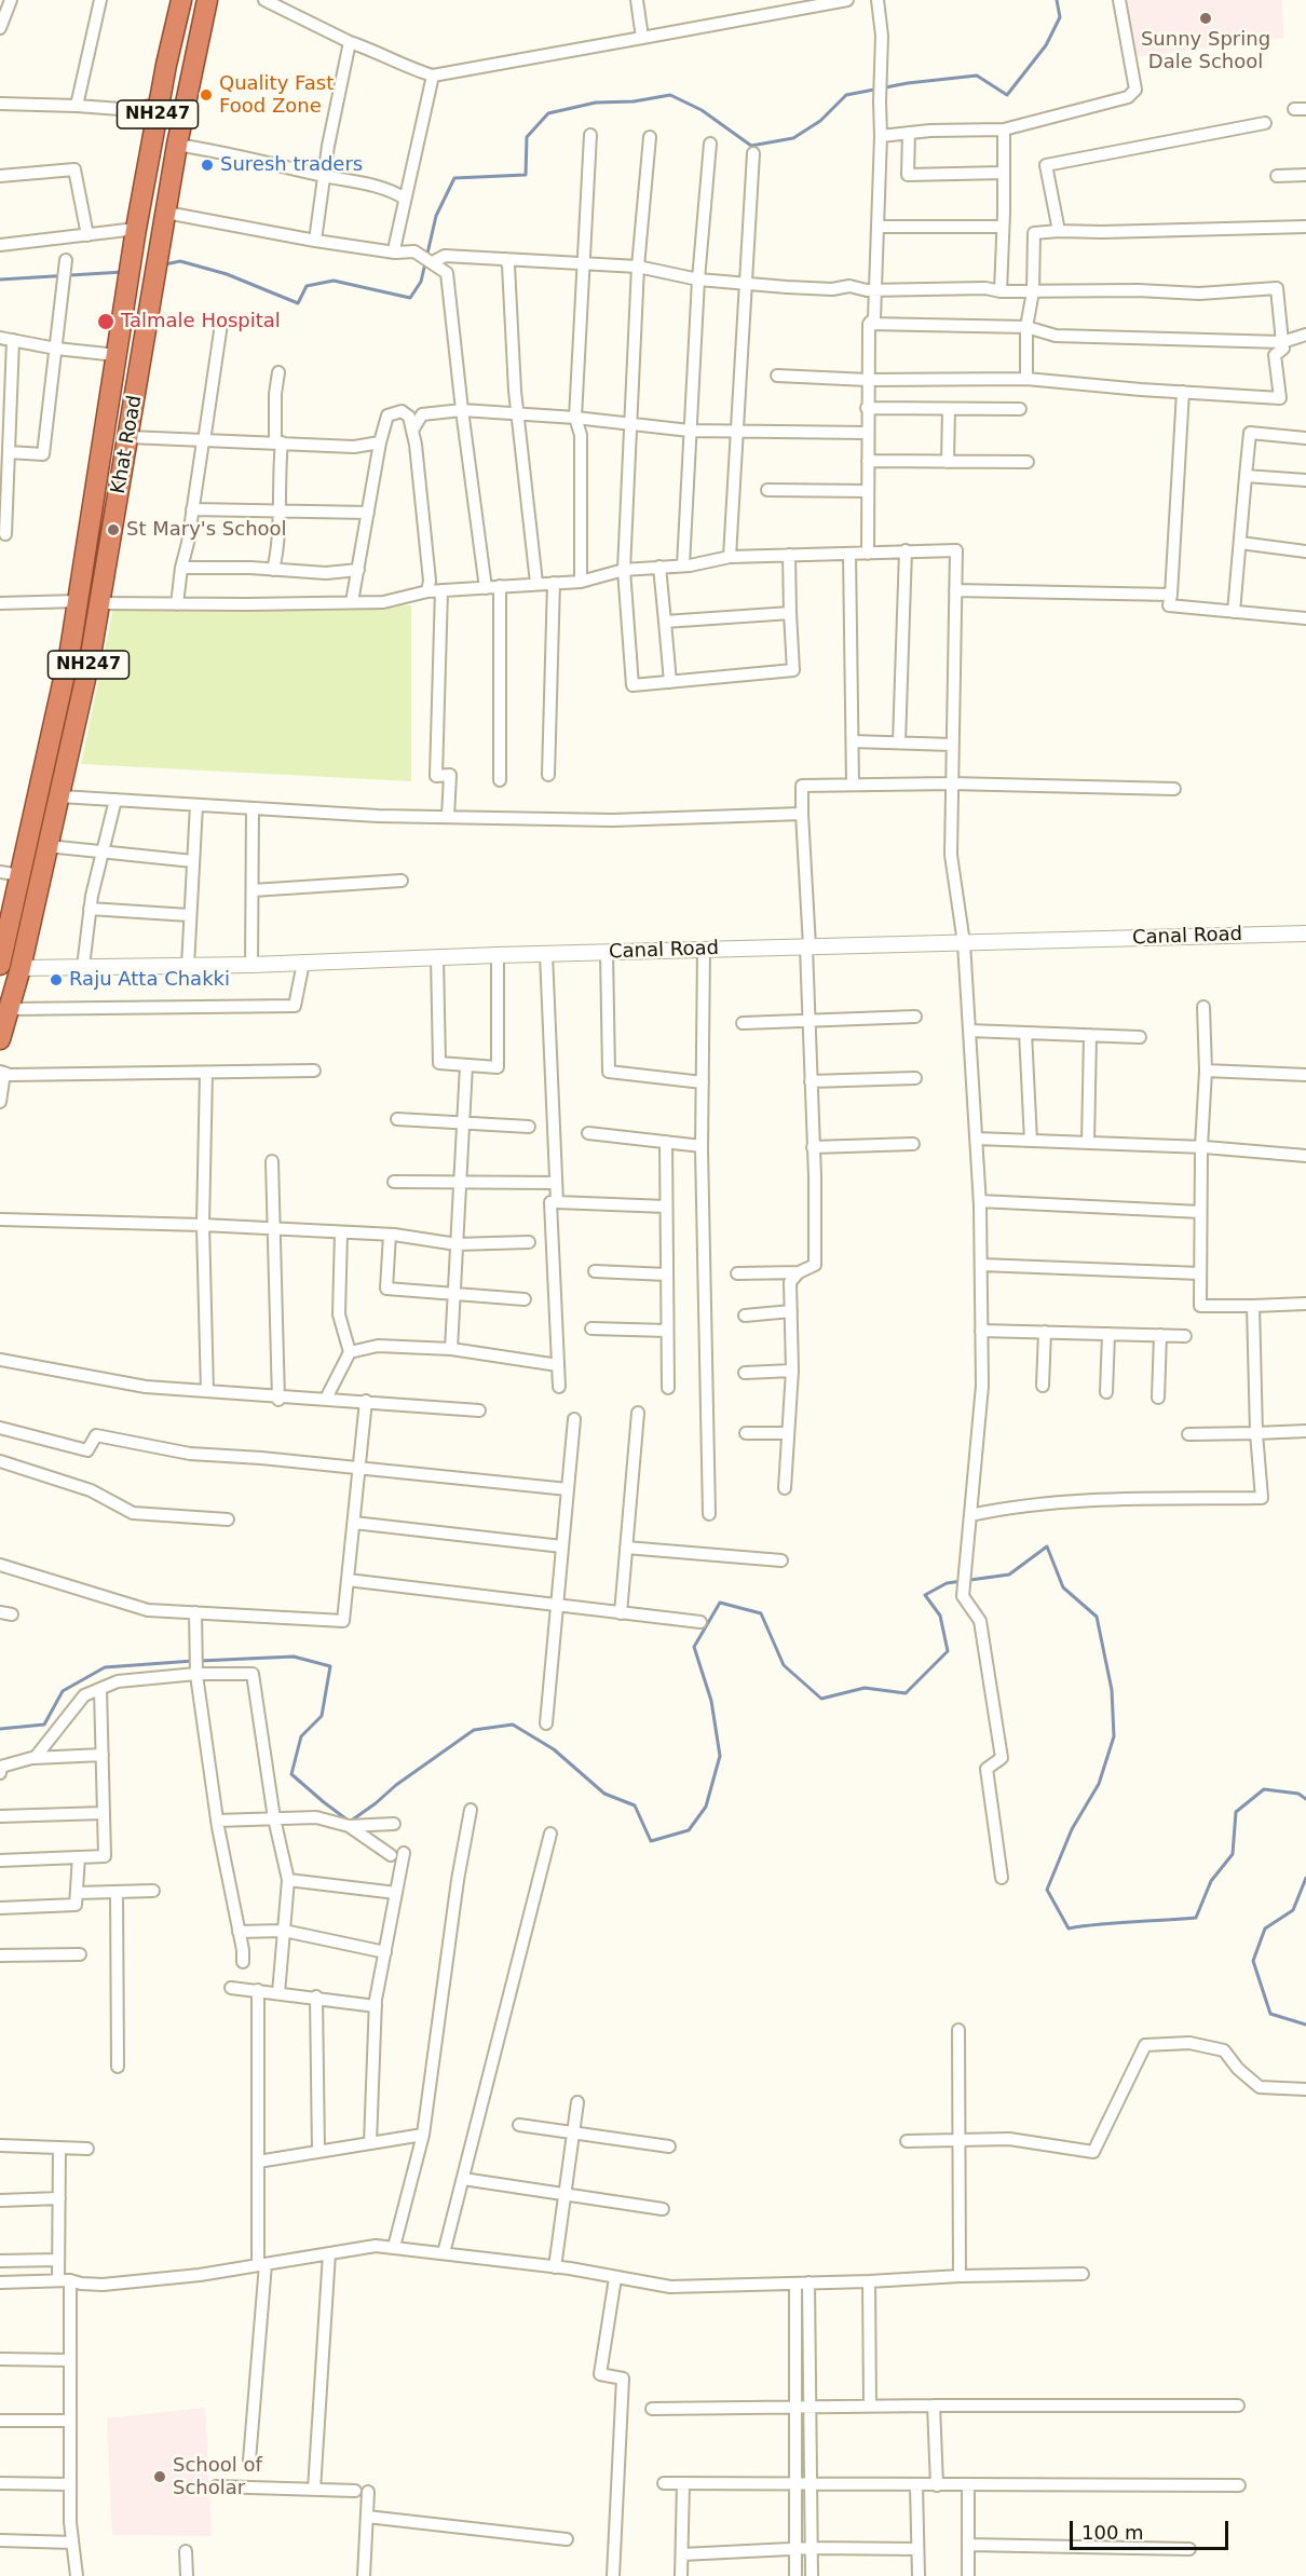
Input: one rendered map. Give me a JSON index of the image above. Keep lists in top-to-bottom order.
{
  "streets": {
    "highway": ["NH247", "Khat Road"],
    "street": ["Canal Road"]
  },
  "crossings": [
    ["Khat Road", "Canal Road"]
  ],
  "places": [
    "Sunny Spring Dale School",
    "Quality Fast Food Zone",
    "Suresh traders",
    "Talmale Hospital",
    "St Mary's School",
    "Raju Atta Chakki",
    "School of Scholar"
  ],
  "scale_bar": "100 m"
}
